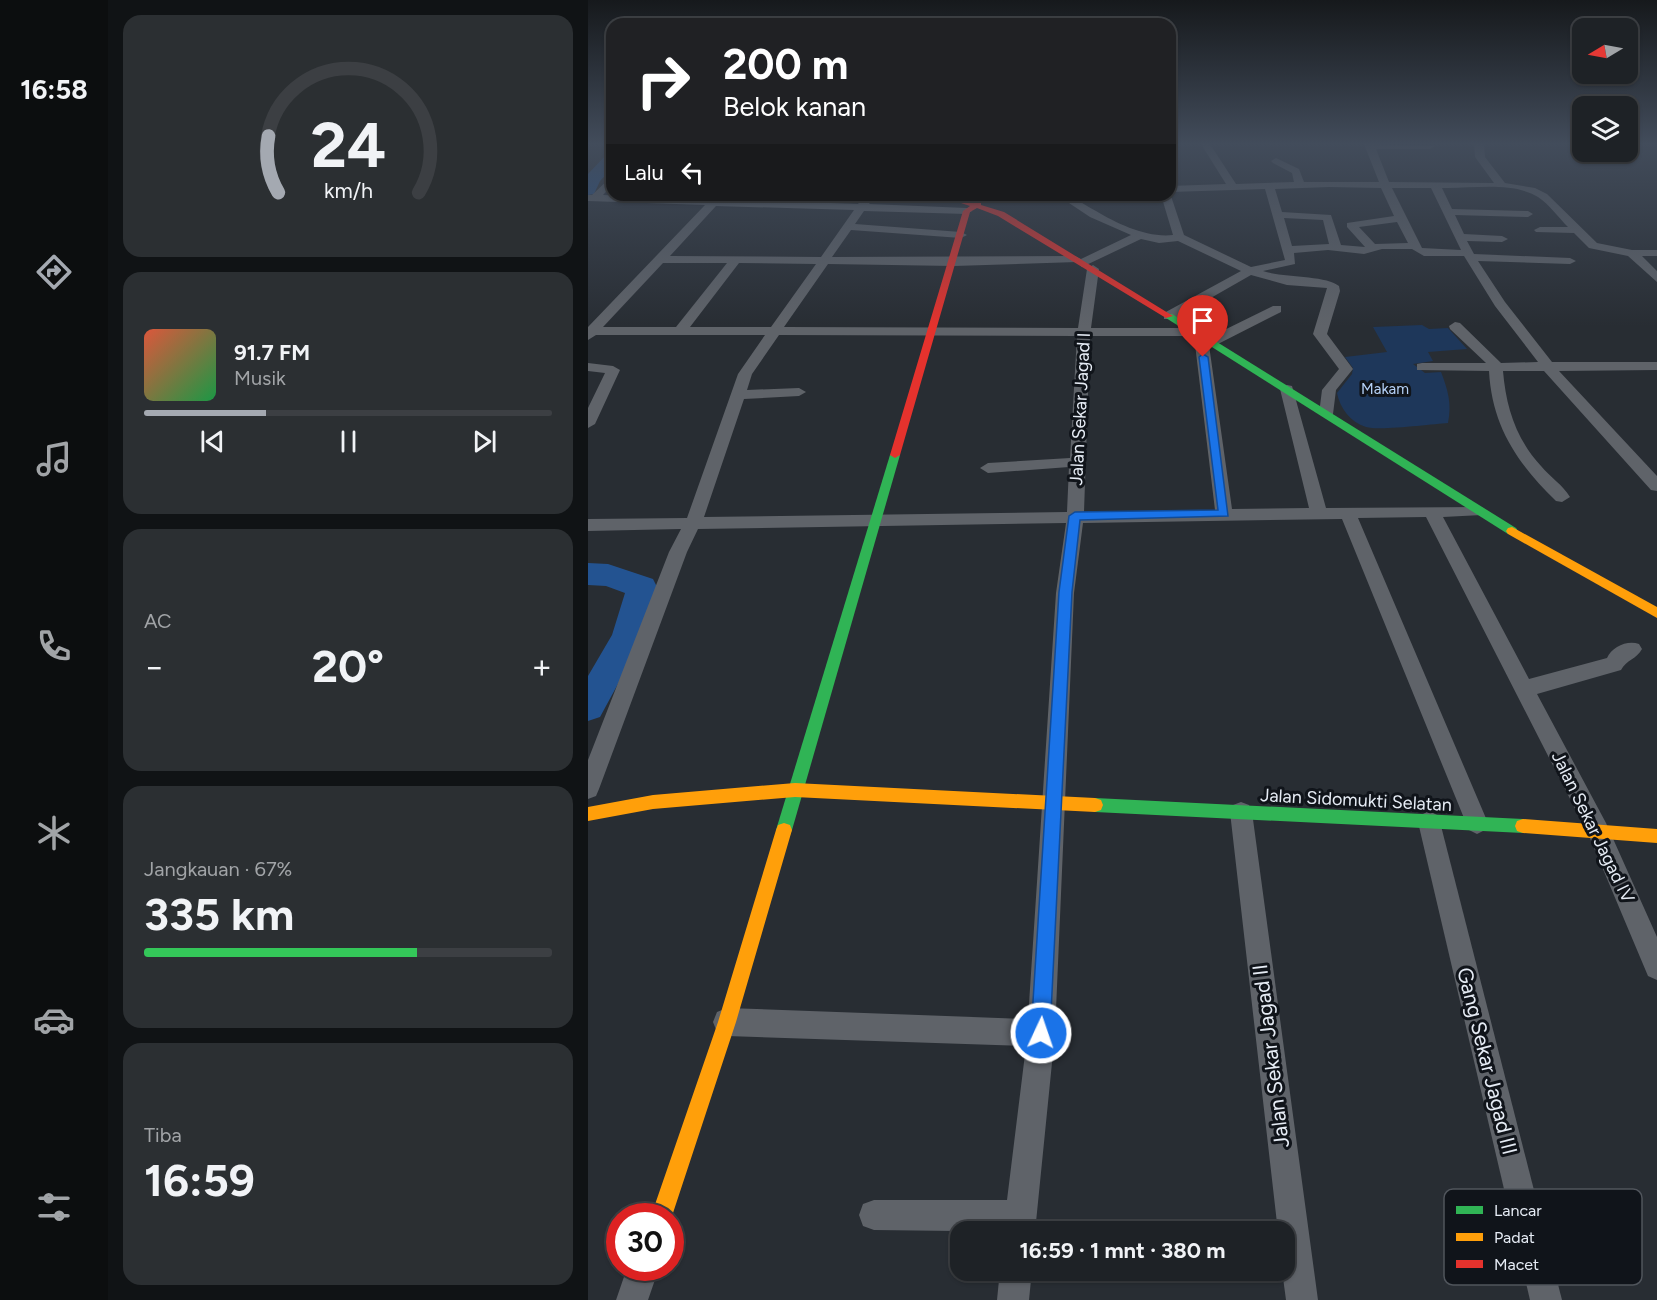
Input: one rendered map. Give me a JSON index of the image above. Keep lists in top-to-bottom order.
{
  "streets": {
    "street": [
      "Jalan Sekar Jagad I",
      "Jalan Sidomukti Selatan",
      "Jalan Sekar Jagad IV",
      "Jalan Sekar Jagad II",
      "Gang Sekar Jagad III"
    ]
  },
  "crossings": [
    ["Jalan Sekar Jagad I", "Jalan Sidomukti Selatan"],
    ["Jalan Sidomukti Selatan", "Jalan Sekar Jagad IV"],
    ["Jalan Sidomukti Selatan", "Jalan Sekar Jagad II"],
    ["Jalan Sidomukti Selatan", "Gang Sekar Jagad III"]
  ],
  "parks": ["Makam"],
  "legend": ["Lancar", "Padat", "Macet"],
  "north": "left",
  "page": {
    "tabs": "16:58",
    "turn": ["200 m", "Belok kanan"],
    "then": "Lalu",
    "song": ["91.7 FM", "Musik"],
    "tile": [
      "AC",
      ["Jangkauan · 67%", "335 km"],
      ["Tiba", "16:59"]
    ],
    "heat": ["−", "20°", "+"],
    "limit": "30",
    "trip": "16:59 · 1 mnt · 380 m",
    "gauge": ["24", "km/h"]
  }
}
